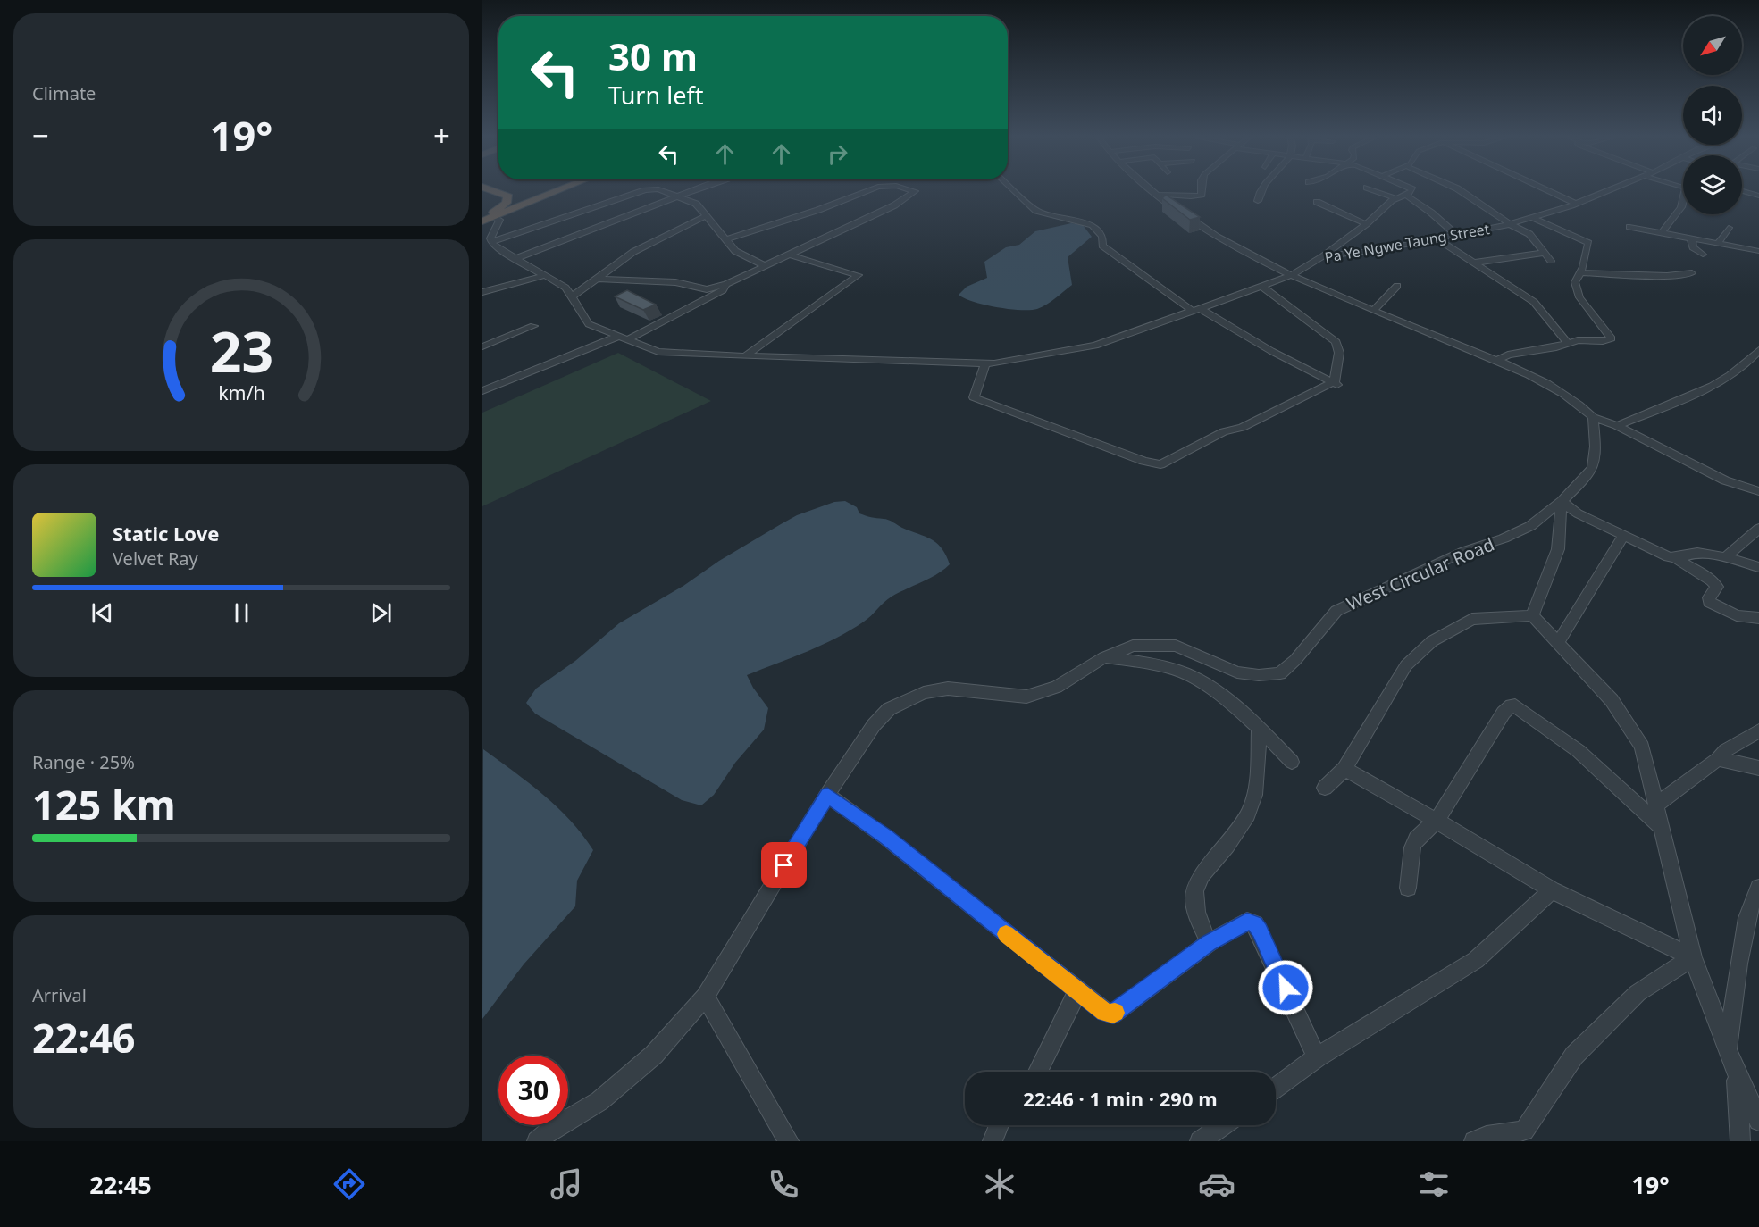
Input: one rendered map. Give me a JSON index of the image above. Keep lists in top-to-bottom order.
{
  "streets": {
    "street": ["Pa Ye Ngwe Taung Street", "West Circular Road"]
  },
  "north": "bottom left",
  "page": {
    "tile": [
      "Climate",
      ["Range · 25%", "125 km"],
      ["Arrival", "22:46"]
    ],
    "turn": ["30 m", "Turn left"],
    "heat": ["−", "19°", "+"],
    "song": ["Static Love", "Velvet Ray"],
    "limit": "30",
    "trip": "22:46 · 1 min · 290 m",
    "tabs": ["22:45", "19°"],
    "gauge": ["23", "km/h"]
  }
}
